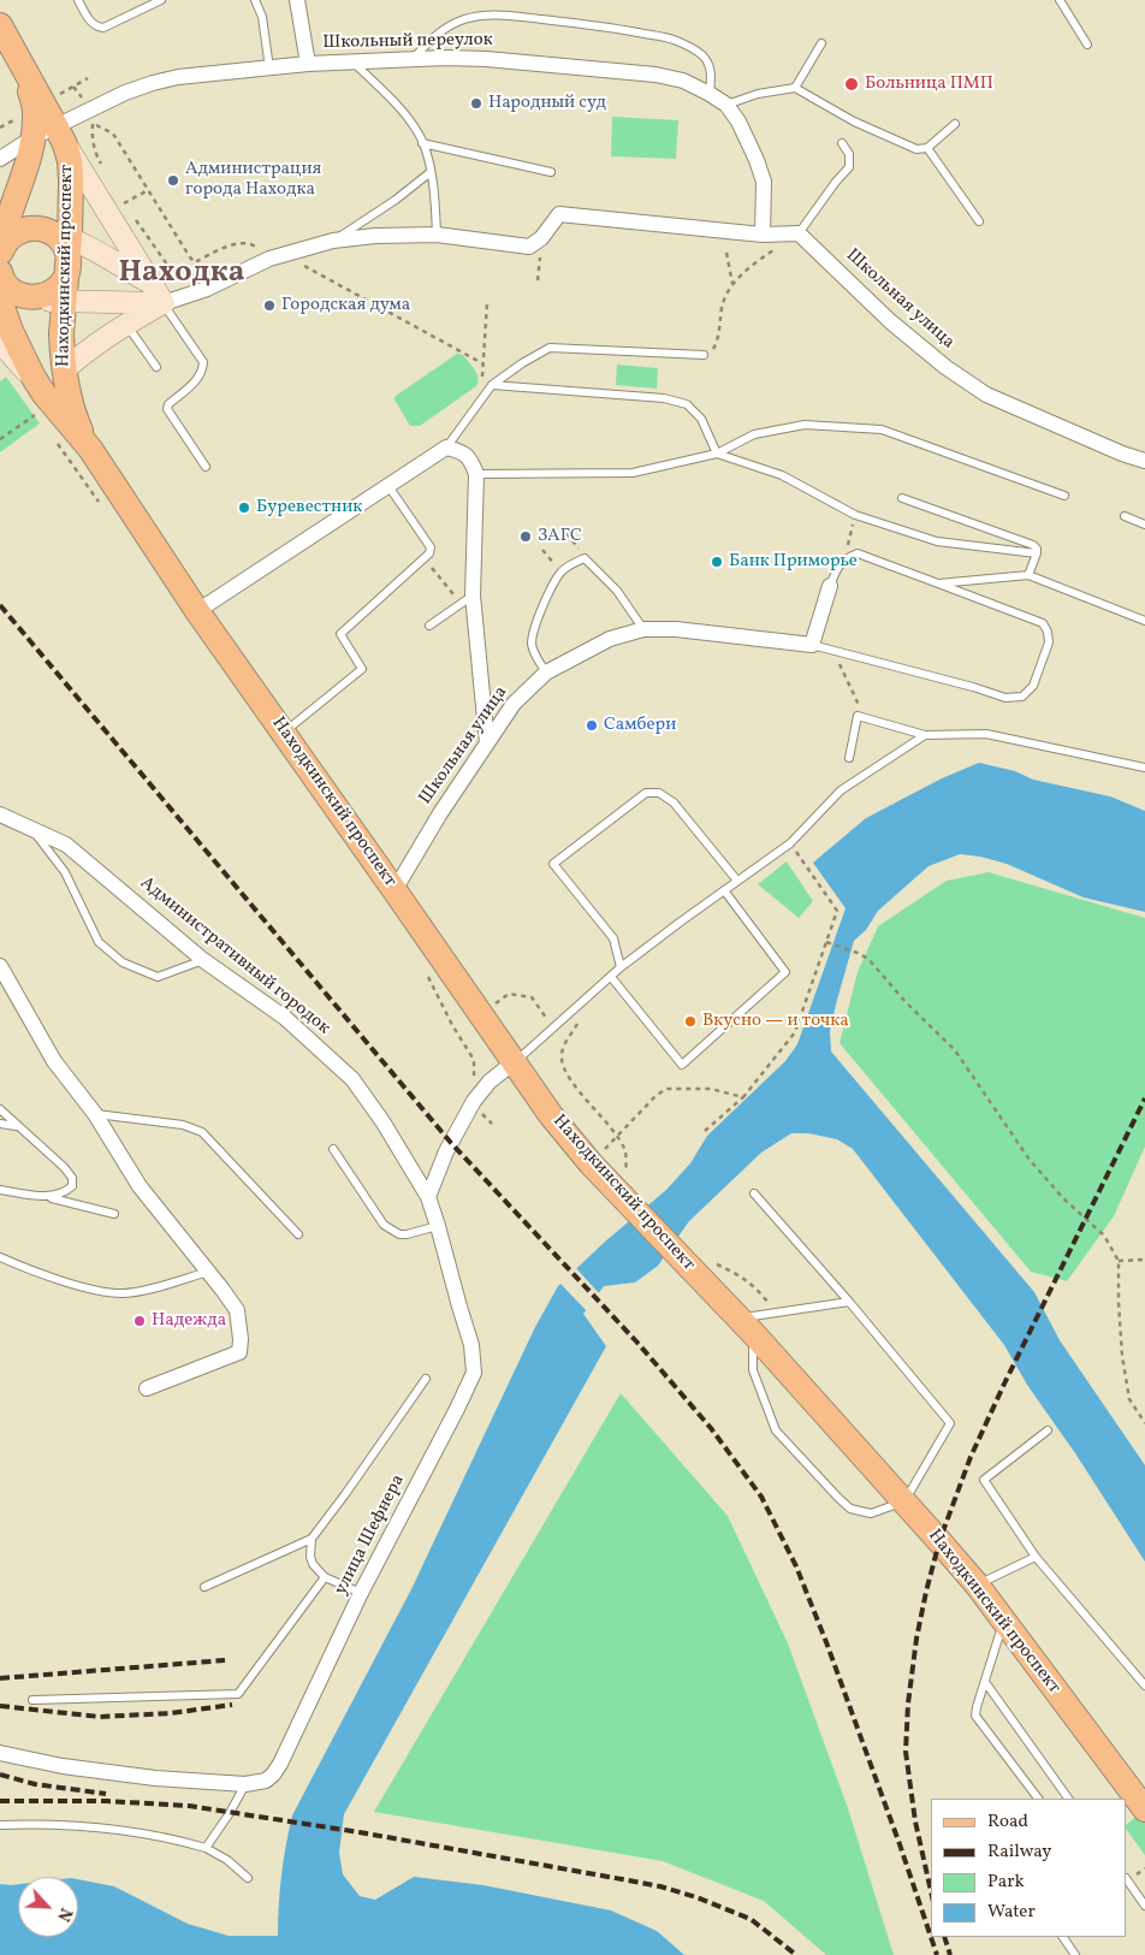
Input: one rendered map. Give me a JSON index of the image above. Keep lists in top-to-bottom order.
{
  "streets": {
    "main road": ["Находкинский проспект"],
    "street": [
      "Школьный переулок",
      "Школьная улица",
      "Административный городок",
      "улица Шефнера"
    ]
  },
  "crossings": [
    ["Школьный переулок", "Находкинский проспект"],
    ["Находкинский проспект", "Школьная улица"],
    ["Административный городок", "улица Шефнера"]
  ],
  "districts": ["Находка"],
  "places": [
    "Больница ПМП",
    "Народный суд",
    "Администрация города Находка",
    "Городская дума",
    "Буревестник",
    "ЗАГС",
    "Банк Приморье",
    "Самбери",
    "Вкусно — и точка",
    "Надежда"
  ],
  "legend": [
    "Road",
    "Railway",
    "Park",
    "Water"
  ],
  "north": "bottom right"
}
